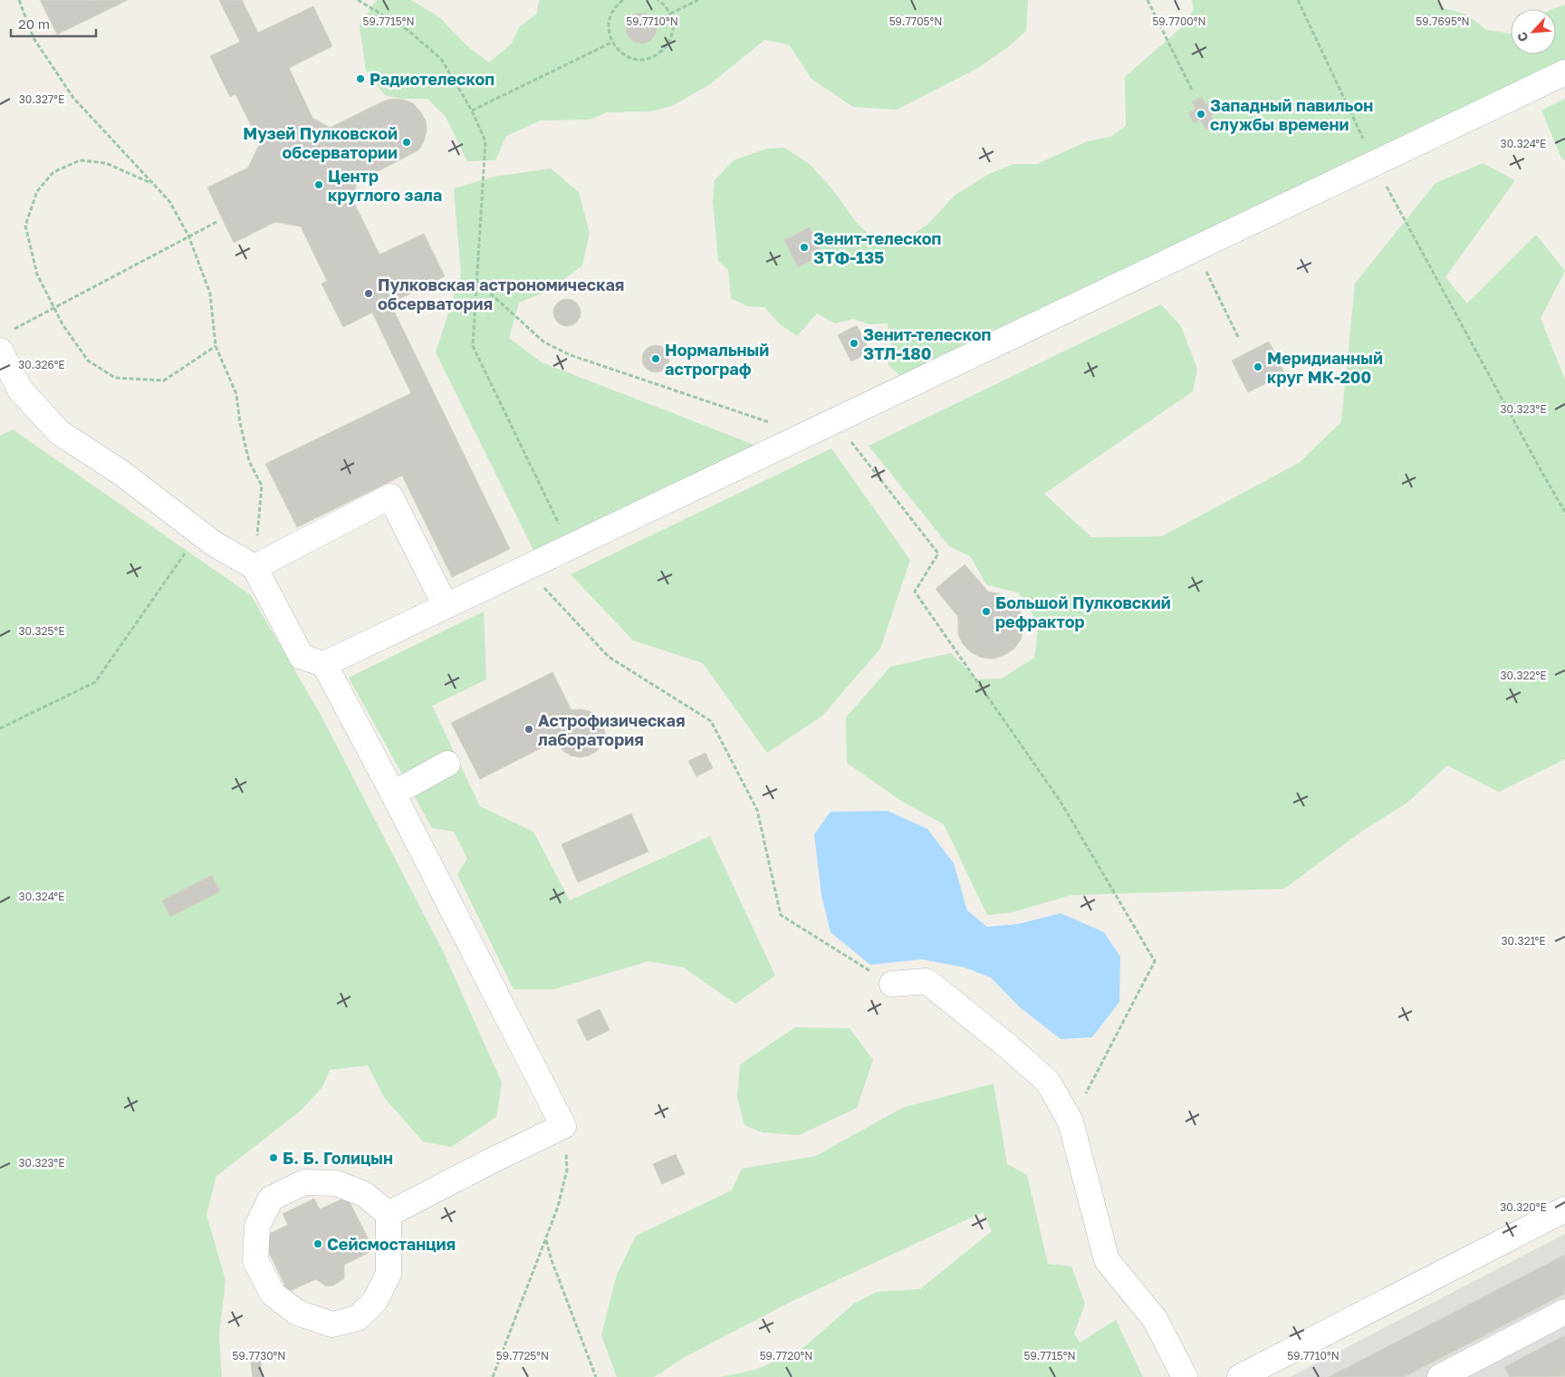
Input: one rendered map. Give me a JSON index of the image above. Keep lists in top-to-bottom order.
{
  "places": [
    "Радиотелескоп",
    "Западный павильон службы времени",
    "Музей Пулковской обсерватории",
    "Центр круглого зала",
    "Зенит-телескоп ЗТФ-135",
    "Пулковская астрономическая обсерватория",
    "Зенит-телескоп ЗТЛ-180",
    "Нормальный астрограф",
    "Меридианный круг МК-200",
    "Большой Пулковский рефрактор",
    "Астрофизическая лаборатория",
    "Б. Б. Голицын",
    "Сейсмостанция"
  ],
  "scale_bar": "20 m",
  "north": "bottom left",
  "coordinates": [
    "59.7715°N",
    "59.7710°N",
    "59.7705°N",
    "59.7695°N",
    "59.7700°N",
    "30.327°E",
    "30.324°E",
    "30.326°E",
    "30.323°E",
    "30.325°E",
    "30.322°E",
    "30.321°E",
    "30.320°E",
    "59.7730°N",
    "59.7725°N",
    "59.7720°N"
  ]
}
